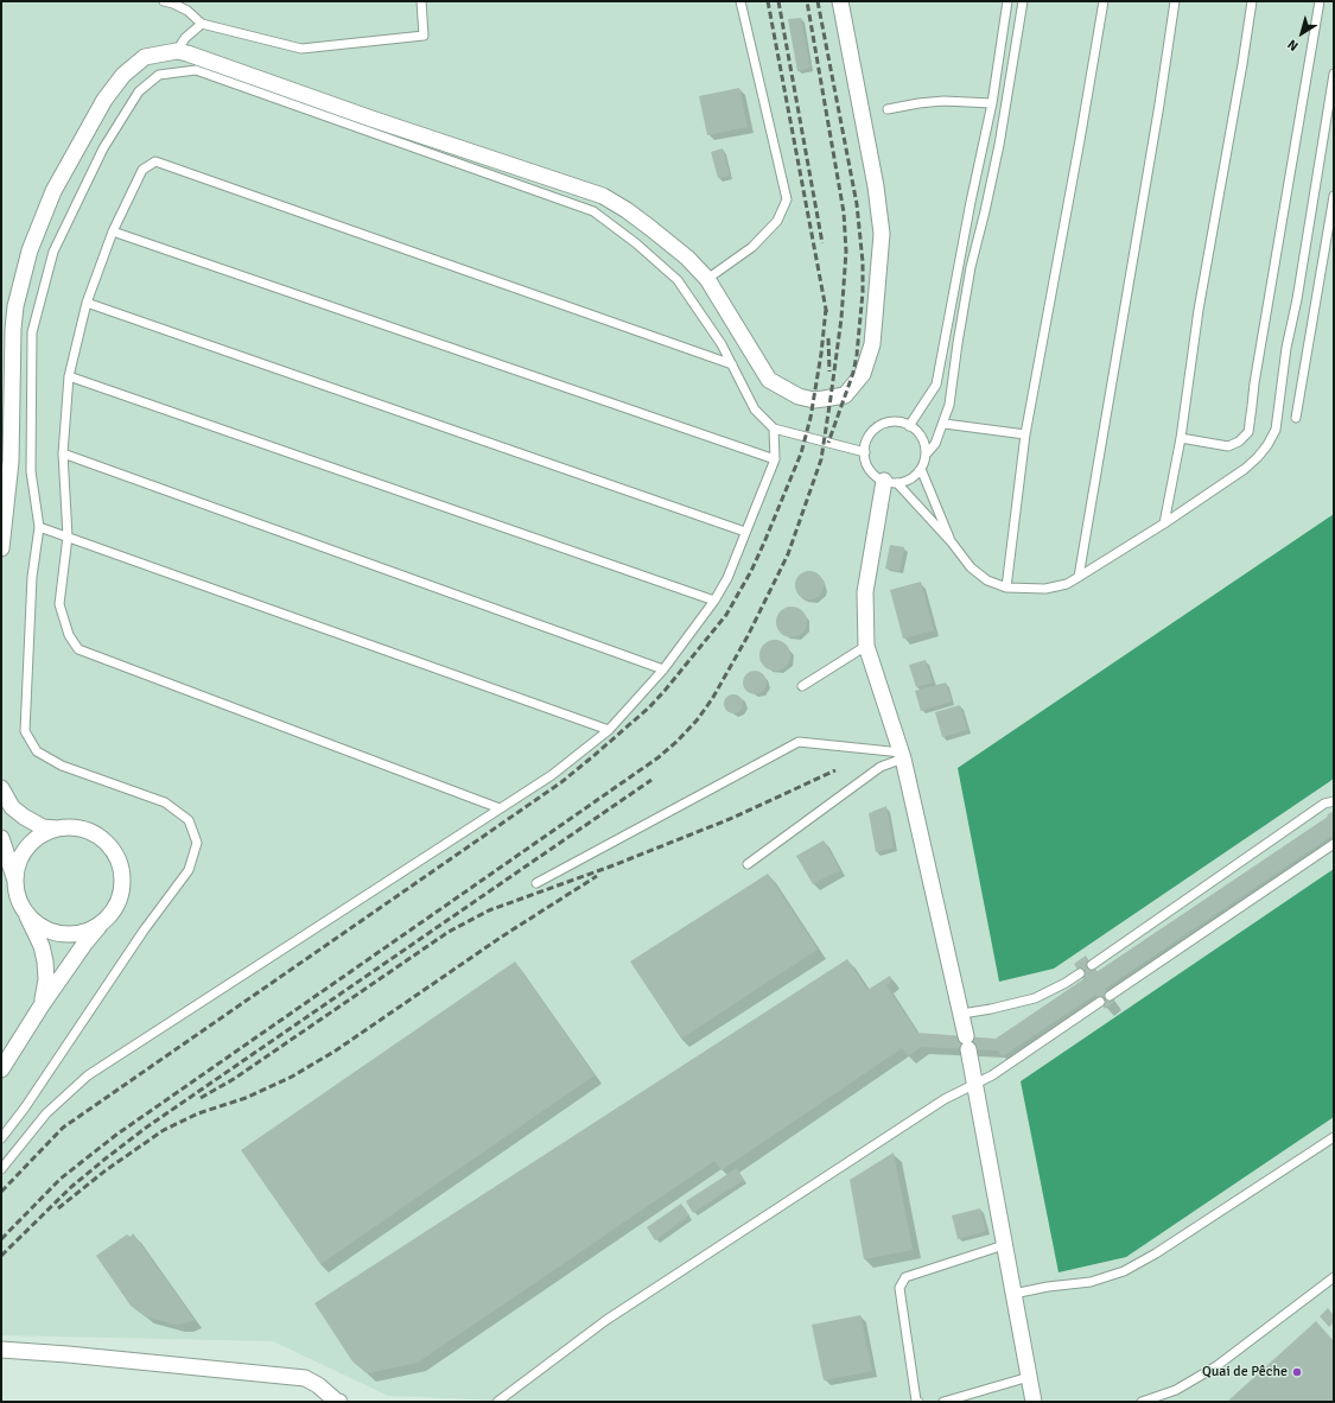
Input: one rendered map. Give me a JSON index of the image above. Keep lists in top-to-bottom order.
{
  "places": ["Quai de Pêche"],
  "north": "bottom left"
}
